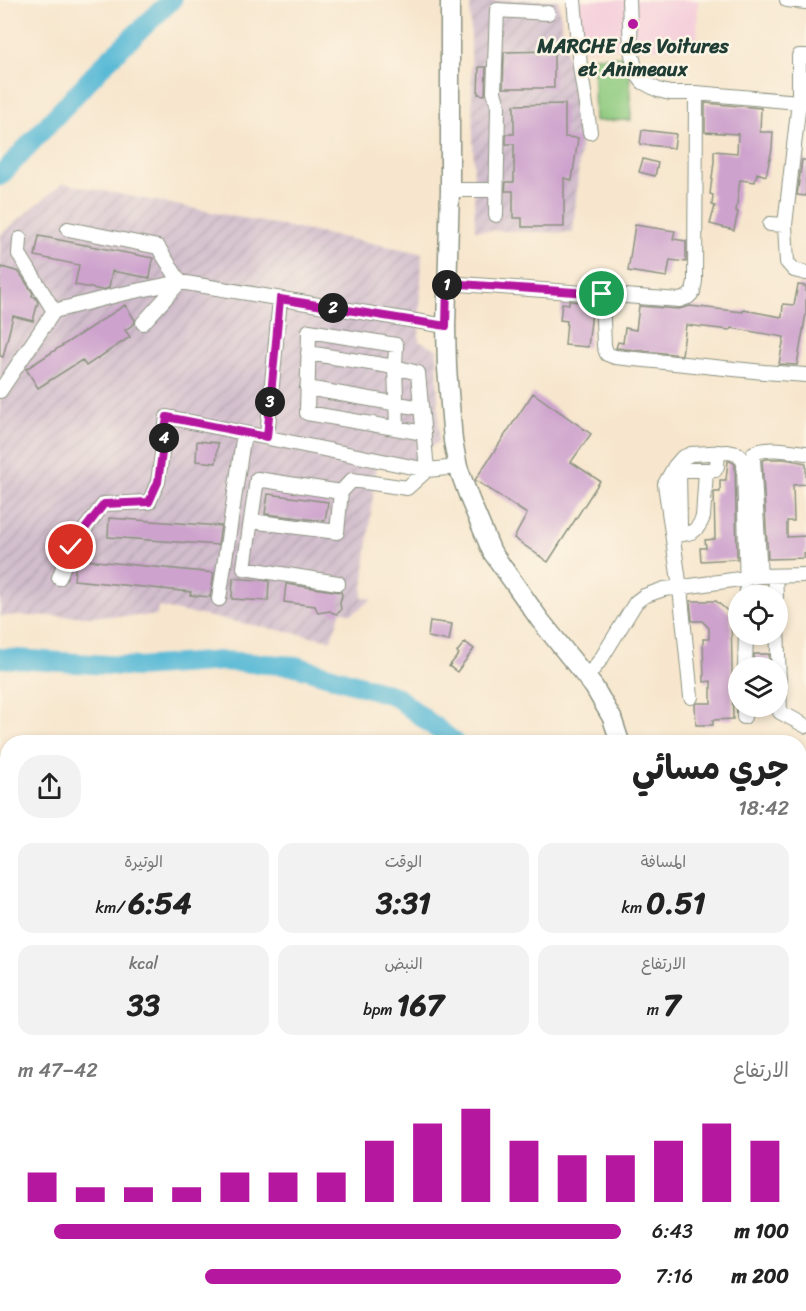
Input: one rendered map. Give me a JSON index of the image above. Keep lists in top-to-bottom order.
{
  "places": ["MARCHE des Voitures et Animeaux"],
  "page": {
    "pins": [
      "1",
      "2",
      "3",
      "4"
    ],
    "heading": ["جري مسائي", "18:42"],
    "stats": [
      ["المسافة", "0.51 km"],
      ["الوقت", "3:31"],
      ["الوتيرة", "6:54 /km"],
      ["الارتفاع", "7 m"],
      ["النبض", "167 bpm"],
      ["kcal", "33"]
    ],
    "chart": ["الارتفاع", "42–47 m"],
    "list": [
      {
        "name": "100 m",
        "note": "6:43"
      },
      {
        "name": "200 m",
        "note": "7:16"
      }
    ]
  }
}
